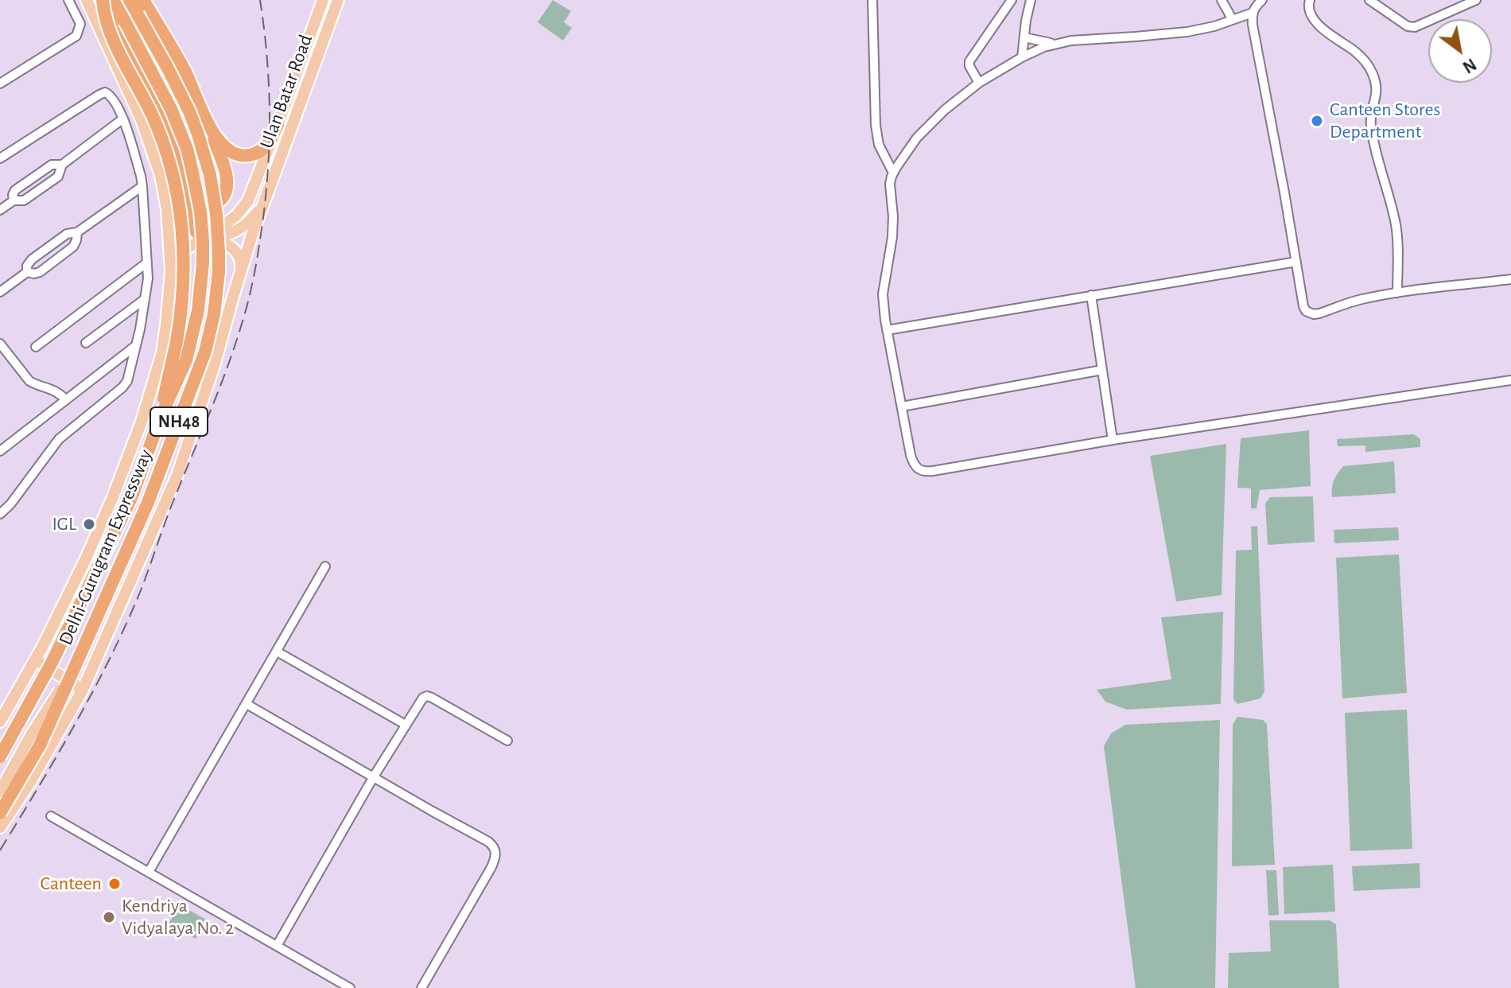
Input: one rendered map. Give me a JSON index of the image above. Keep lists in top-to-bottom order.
{
  "streets": {
    "highway": ["NH48", "Delhi-Gurugram Expressway"],
    "main road": ["Ulan Batar Road"]
  },
  "places": [
    "Canteen Stores Department",
    "IGL",
    "Canteen",
    "Kendriya Vidyalaya No. 2"
  ],
  "north": "bottom right"
}
